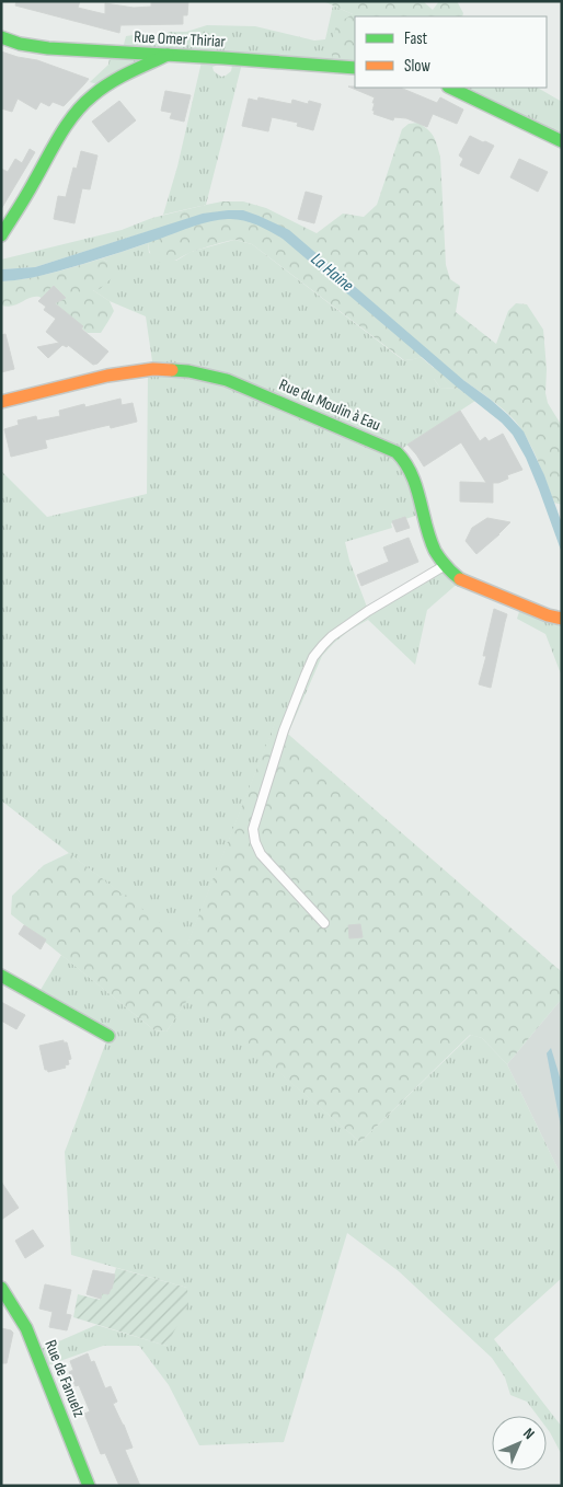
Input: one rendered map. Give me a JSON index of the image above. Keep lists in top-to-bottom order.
{
  "streets": {
    "street": ["Rue Omer Thiriar", "Rue du Moulin à Eau", "Rue de Fanuelz"]
  },
  "water": ["La Haine"],
  "legend": ["Fast", "Slow"],
  "north": "top right"
}
